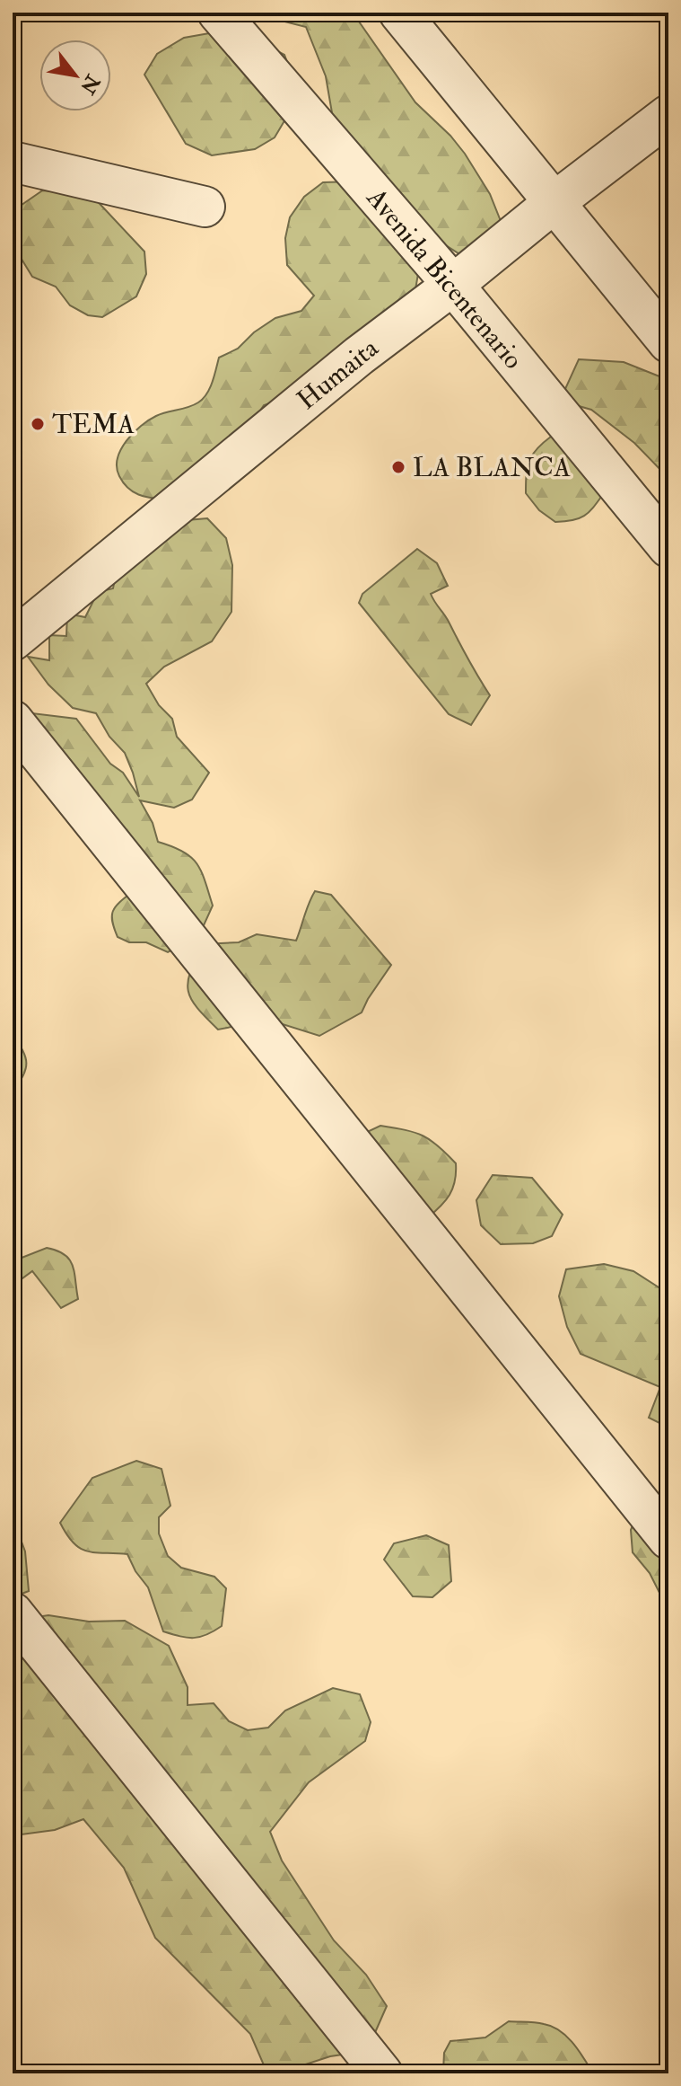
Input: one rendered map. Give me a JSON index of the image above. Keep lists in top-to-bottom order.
{
  "streets": {
    "street": ["Avenida Bicentenario", "Humaita"]
  },
  "crossings": [
    ["Avenida Bicentenario", "Humaita"]
  ],
  "places": ["TEMA", "LA BLANCA"],
  "north": "bottom right"
}
